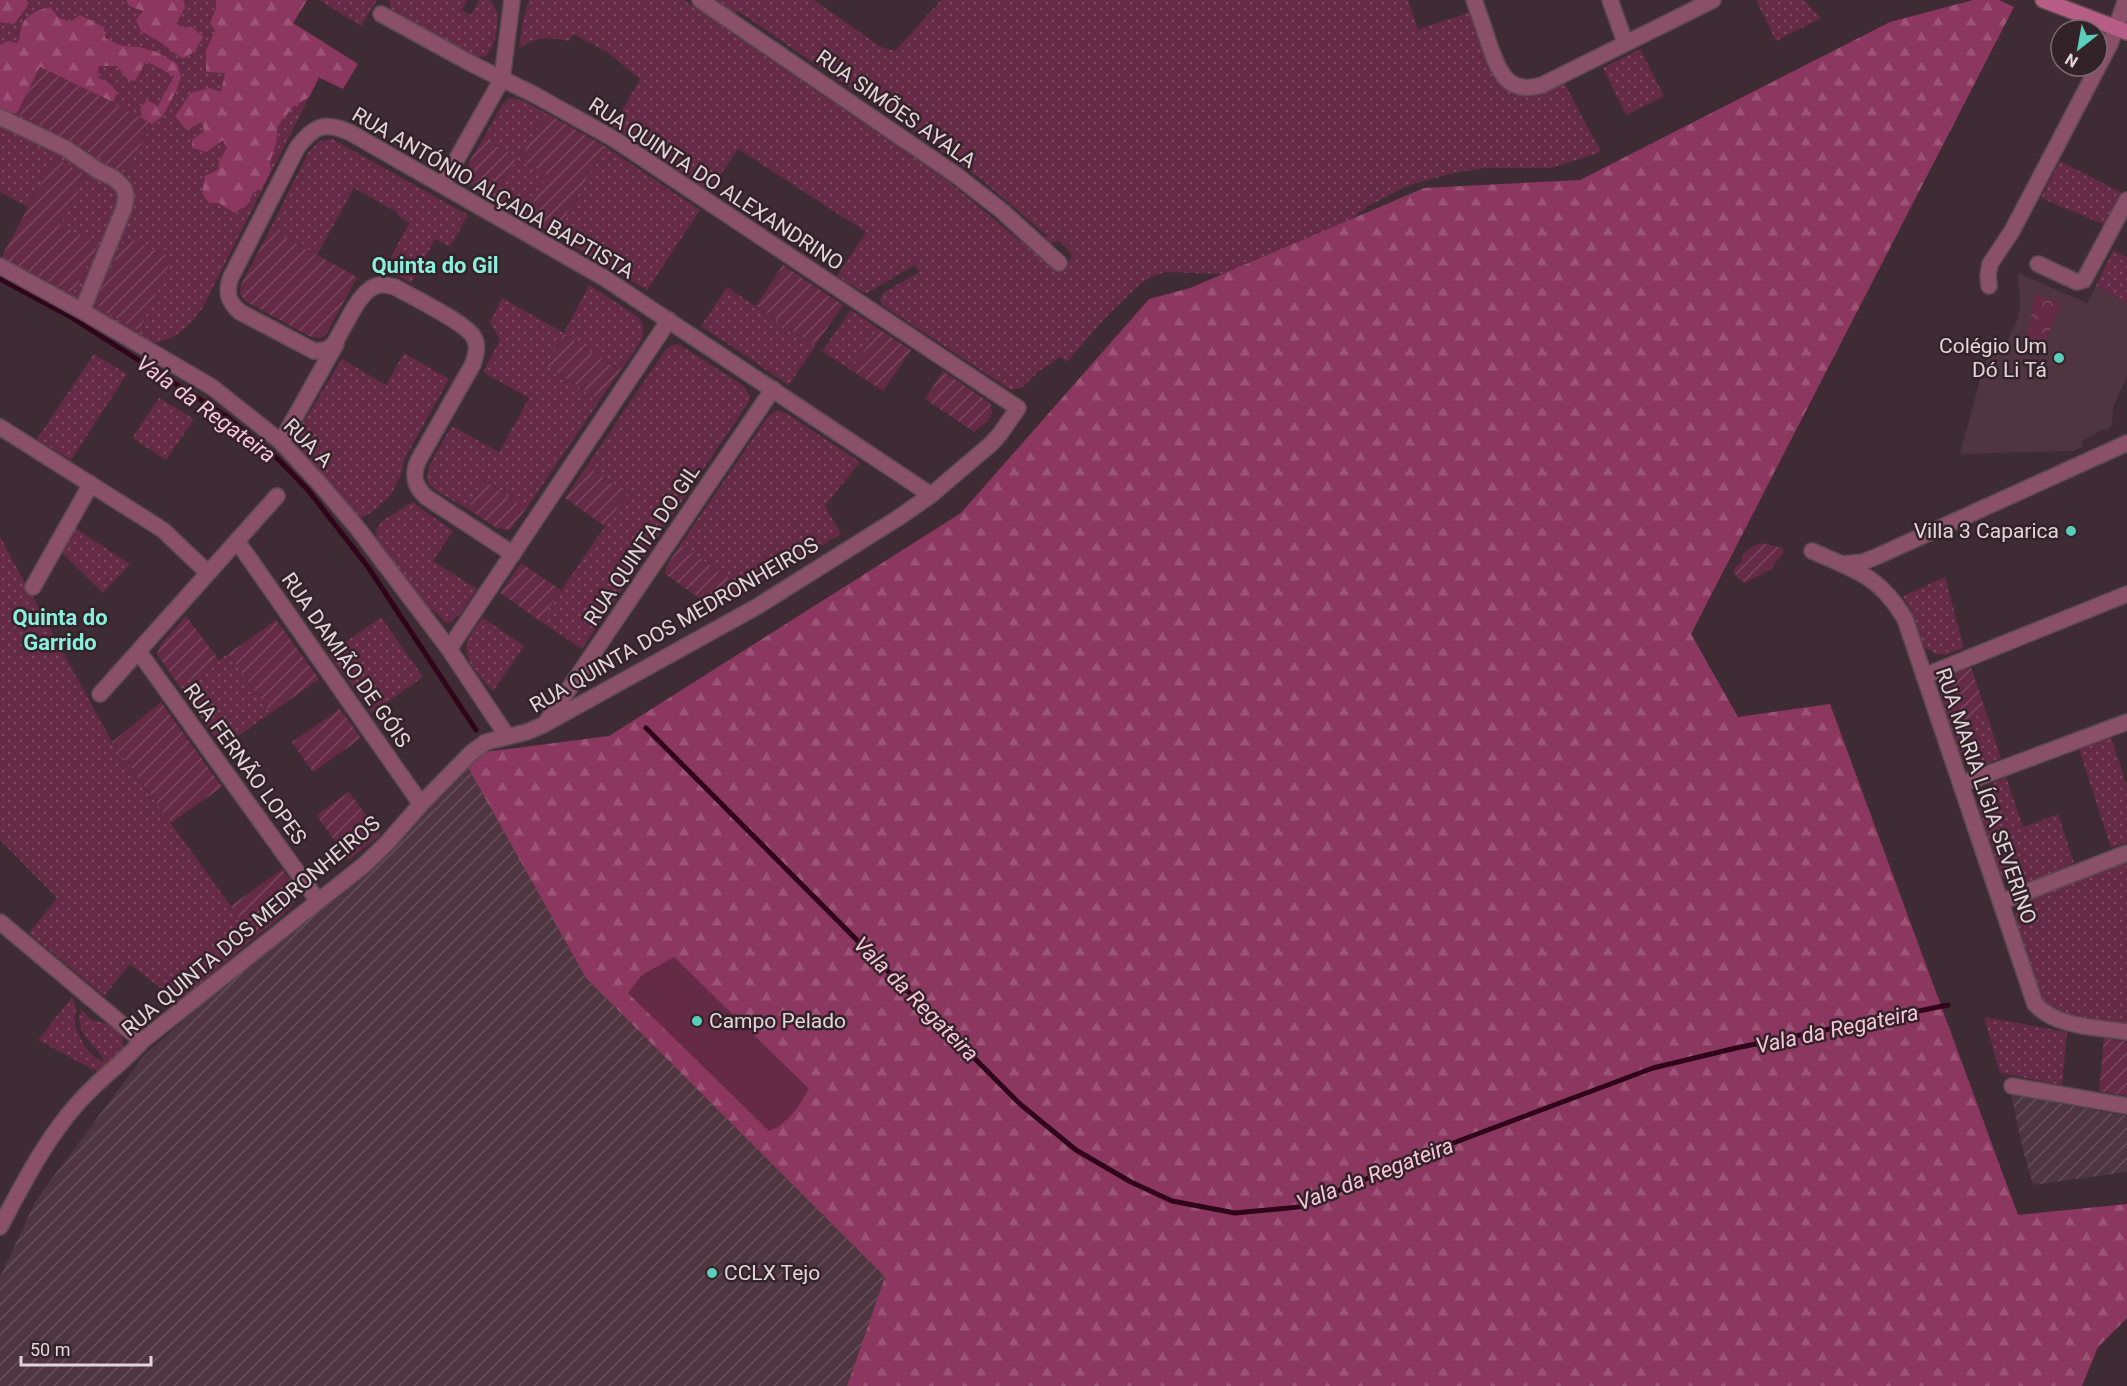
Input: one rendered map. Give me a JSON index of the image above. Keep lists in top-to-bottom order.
{
  "streets": {
    "street": [
      "RUA SIMÕES AYALA",
      "RUA QUINTA DO ALEXANDRINO",
      "RUA ANTÓNIO ALÇADA BAPTISTA",
      "RUA A",
      "RUA QUINTA DO GIL",
      "RUA QUINTA DOS MEDRONHEIROS",
      "RUA DAMIÃO DE GÓIS",
      "RUA FERNÃO LOPES",
      "RUA MARIA LÍGIA SEVERINO"
    ]
  },
  "crossings": [
    ["RUA QUINTA DO ALEXANDRINO", "RUA QUINTA DOS MEDRONHEIROS"],
    ["RUA ANTÓNIO ALÇADA BAPTISTA", "RUA QUINTA DO GIL"],
    ["RUA ANTÓNIO ALÇADA BAPTISTA", "RUA QUINTA DOS MEDRONHEIROS"],
    ["RUA A", "RUA QUINTA DOS MEDRONHEIROS"],
    ["RUA QUINTA DO GIL", "RUA QUINTA DOS MEDRONHEIROS"],
    ["RUA QUINTA DOS MEDRONHEIROS", "RUA DAMIÃO DE GÓIS"],
    ["RUA QUINTA DOS MEDRONHEIROS", "RUA FERNÃO LOPES"]
  ],
  "districts": ["Quinta do Gil", "Quinta do Garrido"],
  "water": ["Vala da Regateira"],
  "places": [
    "Colégio Um Dó Li Tá",
    "Villa 3 Caparica",
    "Campo Pelado",
    "CCLX Tejo"
  ],
  "scale_bar": "50 m",
  "north": "bottom left"
}
